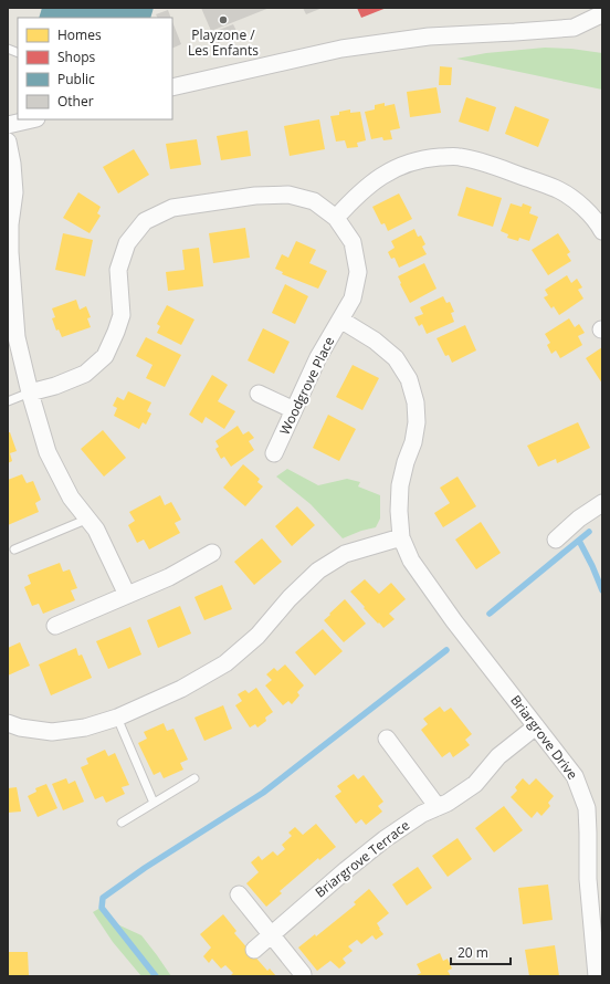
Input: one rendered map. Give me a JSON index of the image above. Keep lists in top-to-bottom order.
{
  "streets": {
    "street": ["Woodgrove Place", "Briargrove Drive", "Briargrove Terrace"]
  },
  "crossings": [
    ["Woodgrove Place", "Briargrove Drive"],
    ["Briargrove Drive", "Briargrove Terrace"]
  ],
  "places": ["Playzone / Les Enfants"],
  "legend": [
    "Homes",
    "Shops",
    "Public",
    "Other"
  ],
  "scale_bar": "20 m"
}
